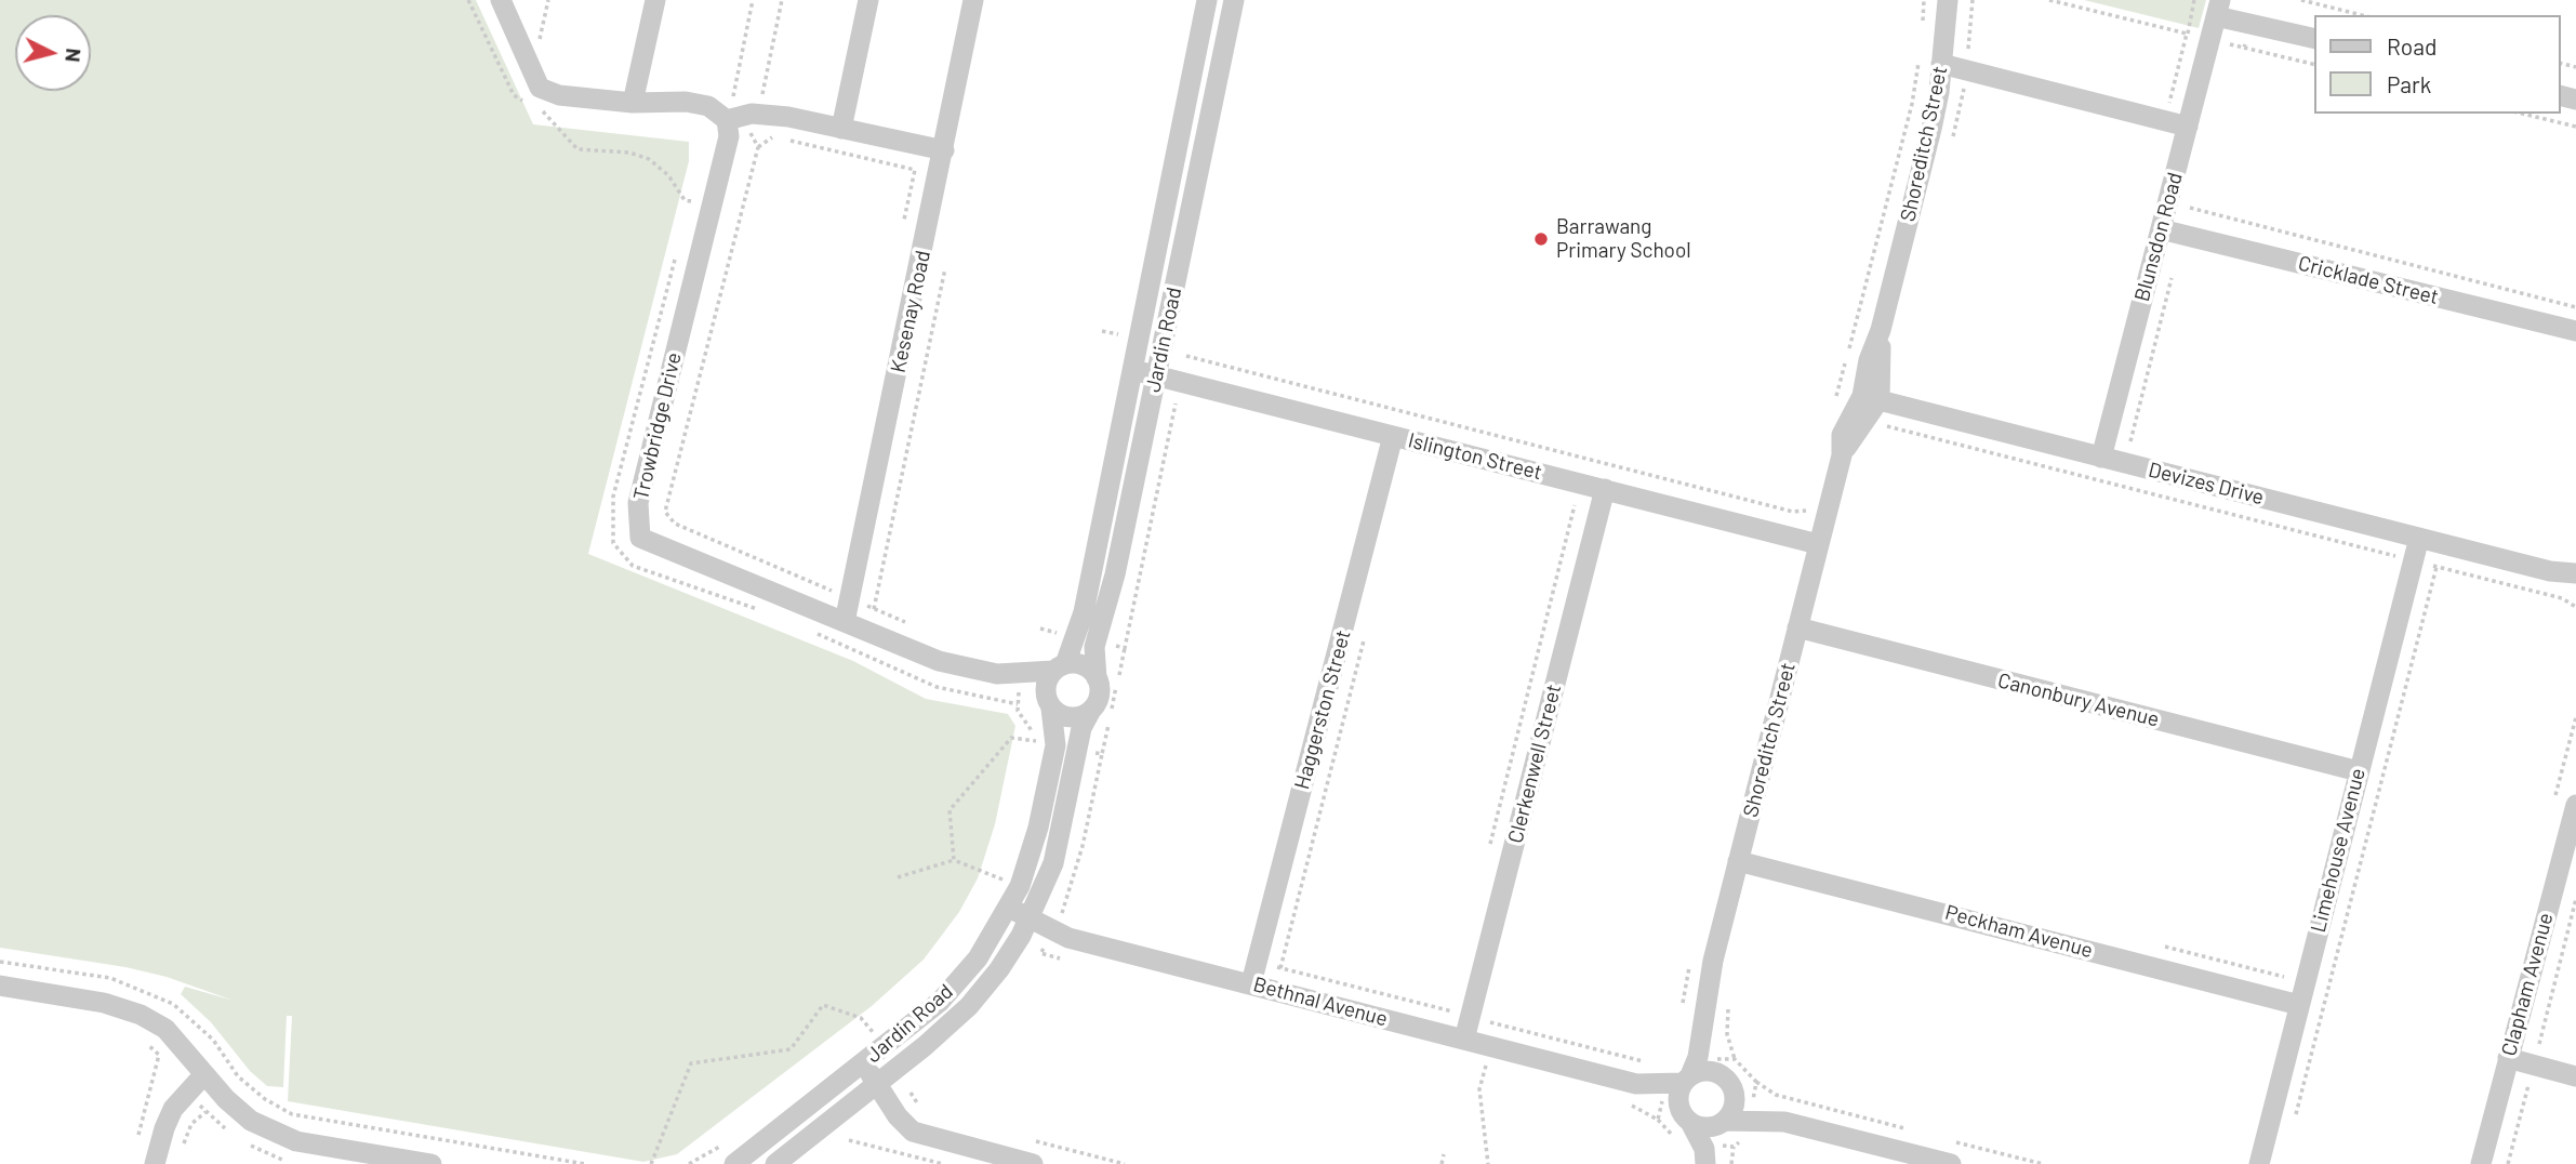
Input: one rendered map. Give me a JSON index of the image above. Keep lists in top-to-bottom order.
{
  "streets": {
    "street": [
      "Shoreditch Street",
      "Blunsdon Road",
      "Cricklade Street",
      "Kesenay Road",
      "Jardin Road",
      "Trowbridge Drive",
      "Islington Street",
      "Devizes Drive",
      "Canonbury Avenue",
      "Haggerston Street",
      "Clerkenwell Street",
      "Limehouse Avenue",
      "Peckham Avenue",
      "Clapham Avenue",
      "Bethnal Avenue"
    ]
  },
  "crossings": [
    ["Shoreditch Street", "Islington Street"],
    ["Shoreditch Street", "Devizes Drive"],
    ["Shoreditch Street", "Canonbury Avenue"],
    ["Shoreditch Street", "Peckham Avenue"],
    ["Shoreditch Street", "Bethnal Avenue"],
    ["Blunsdon Road", "Cricklade Street"],
    ["Blunsdon Road", "Devizes Drive"],
    ["Kesenay Road", "Trowbridge Drive"],
    ["Jardin Road", "Trowbridge Drive"],
    ["Jardin Road", "Islington Street"],
    ["Jardin Road", "Bethnal Avenue"],
    ["Islington Street", "Haggerston Street"],
    ["Islington Street", "Clerkenwell Street"],
    ["Devizes Drive", "Limehouse Avenue"],
    ["Canonbury Avenue", "Limehouse Avenue"],
    ["Haggerston Street", "Bethnal Avenue"],
    ["Clerkenwell Street", "Bethnal Avenue"],
    ["Limehouse Avenue", "Peckham Avenue"]
  ],
  "places": ["Barrawang Primary School"],
  "legend": ["Road", "Park"],
  "north": "right"
}
